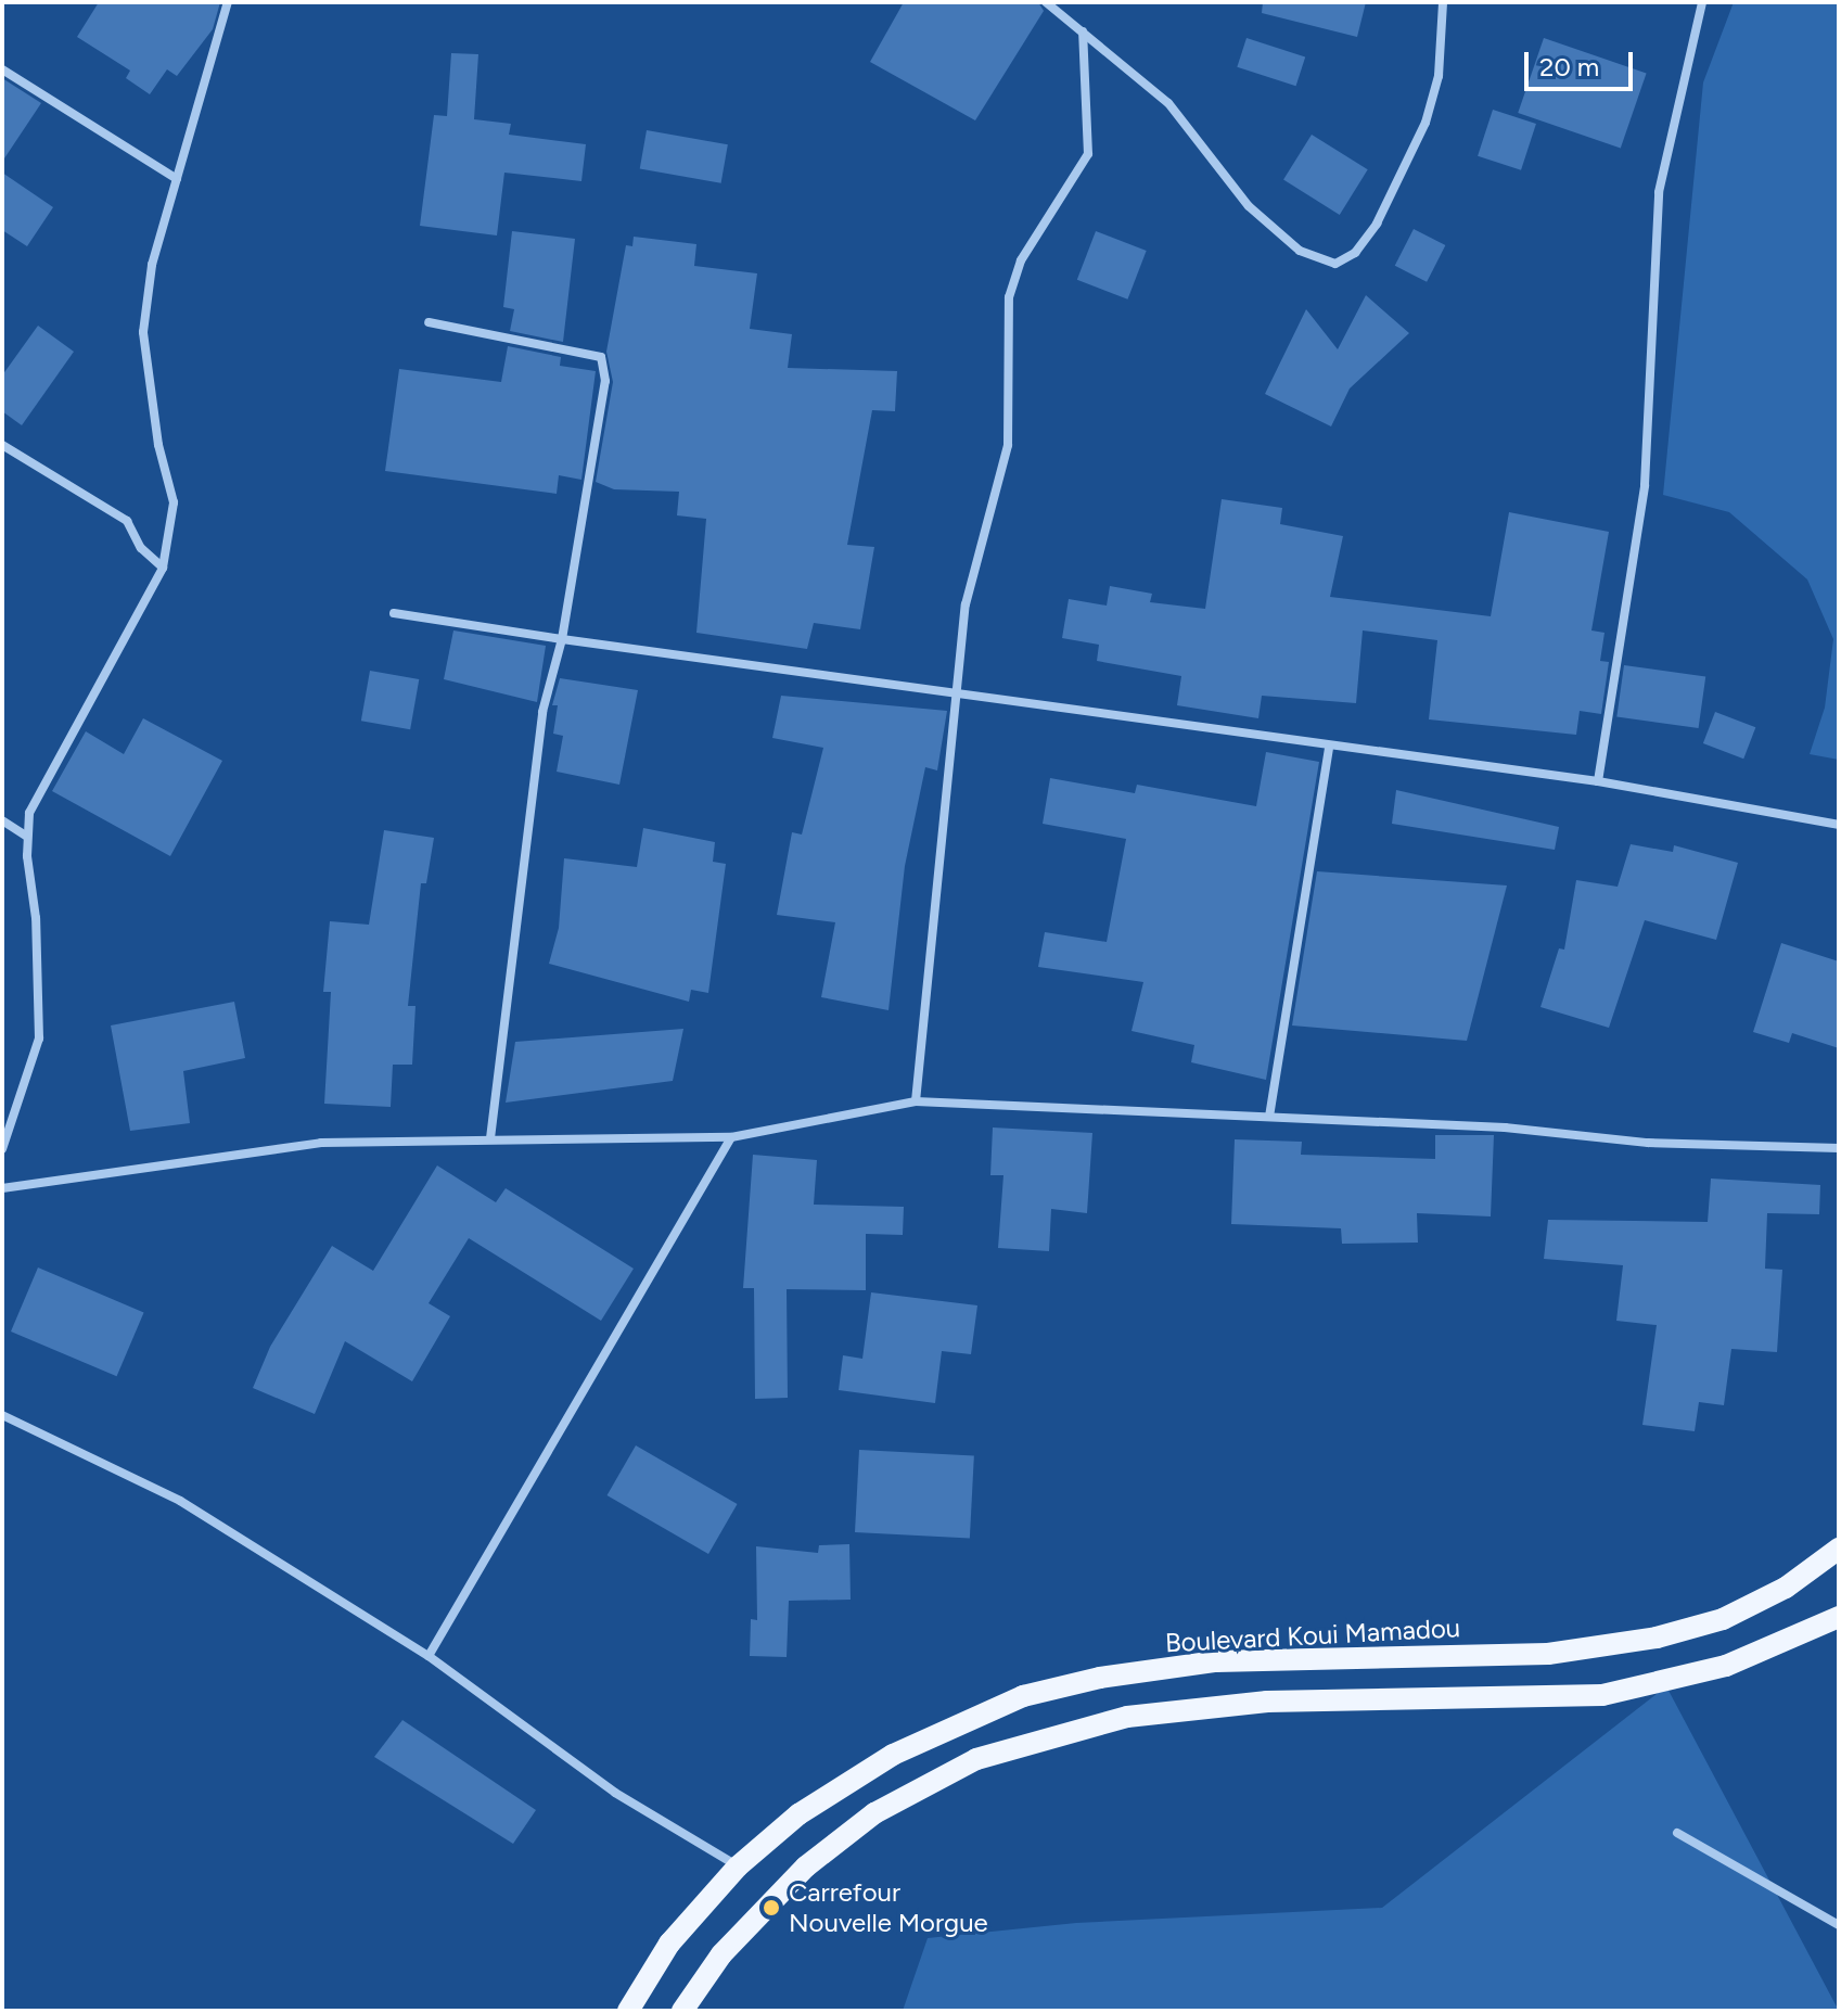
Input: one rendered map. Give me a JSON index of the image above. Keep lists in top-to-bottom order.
{
  "streets": {
    "main road": ["Boulevard Koui Mamadou"]
  },
  "places": ["Carrefour Nouvelle Morgue"],
  "scale_bar": "20 m"
}
